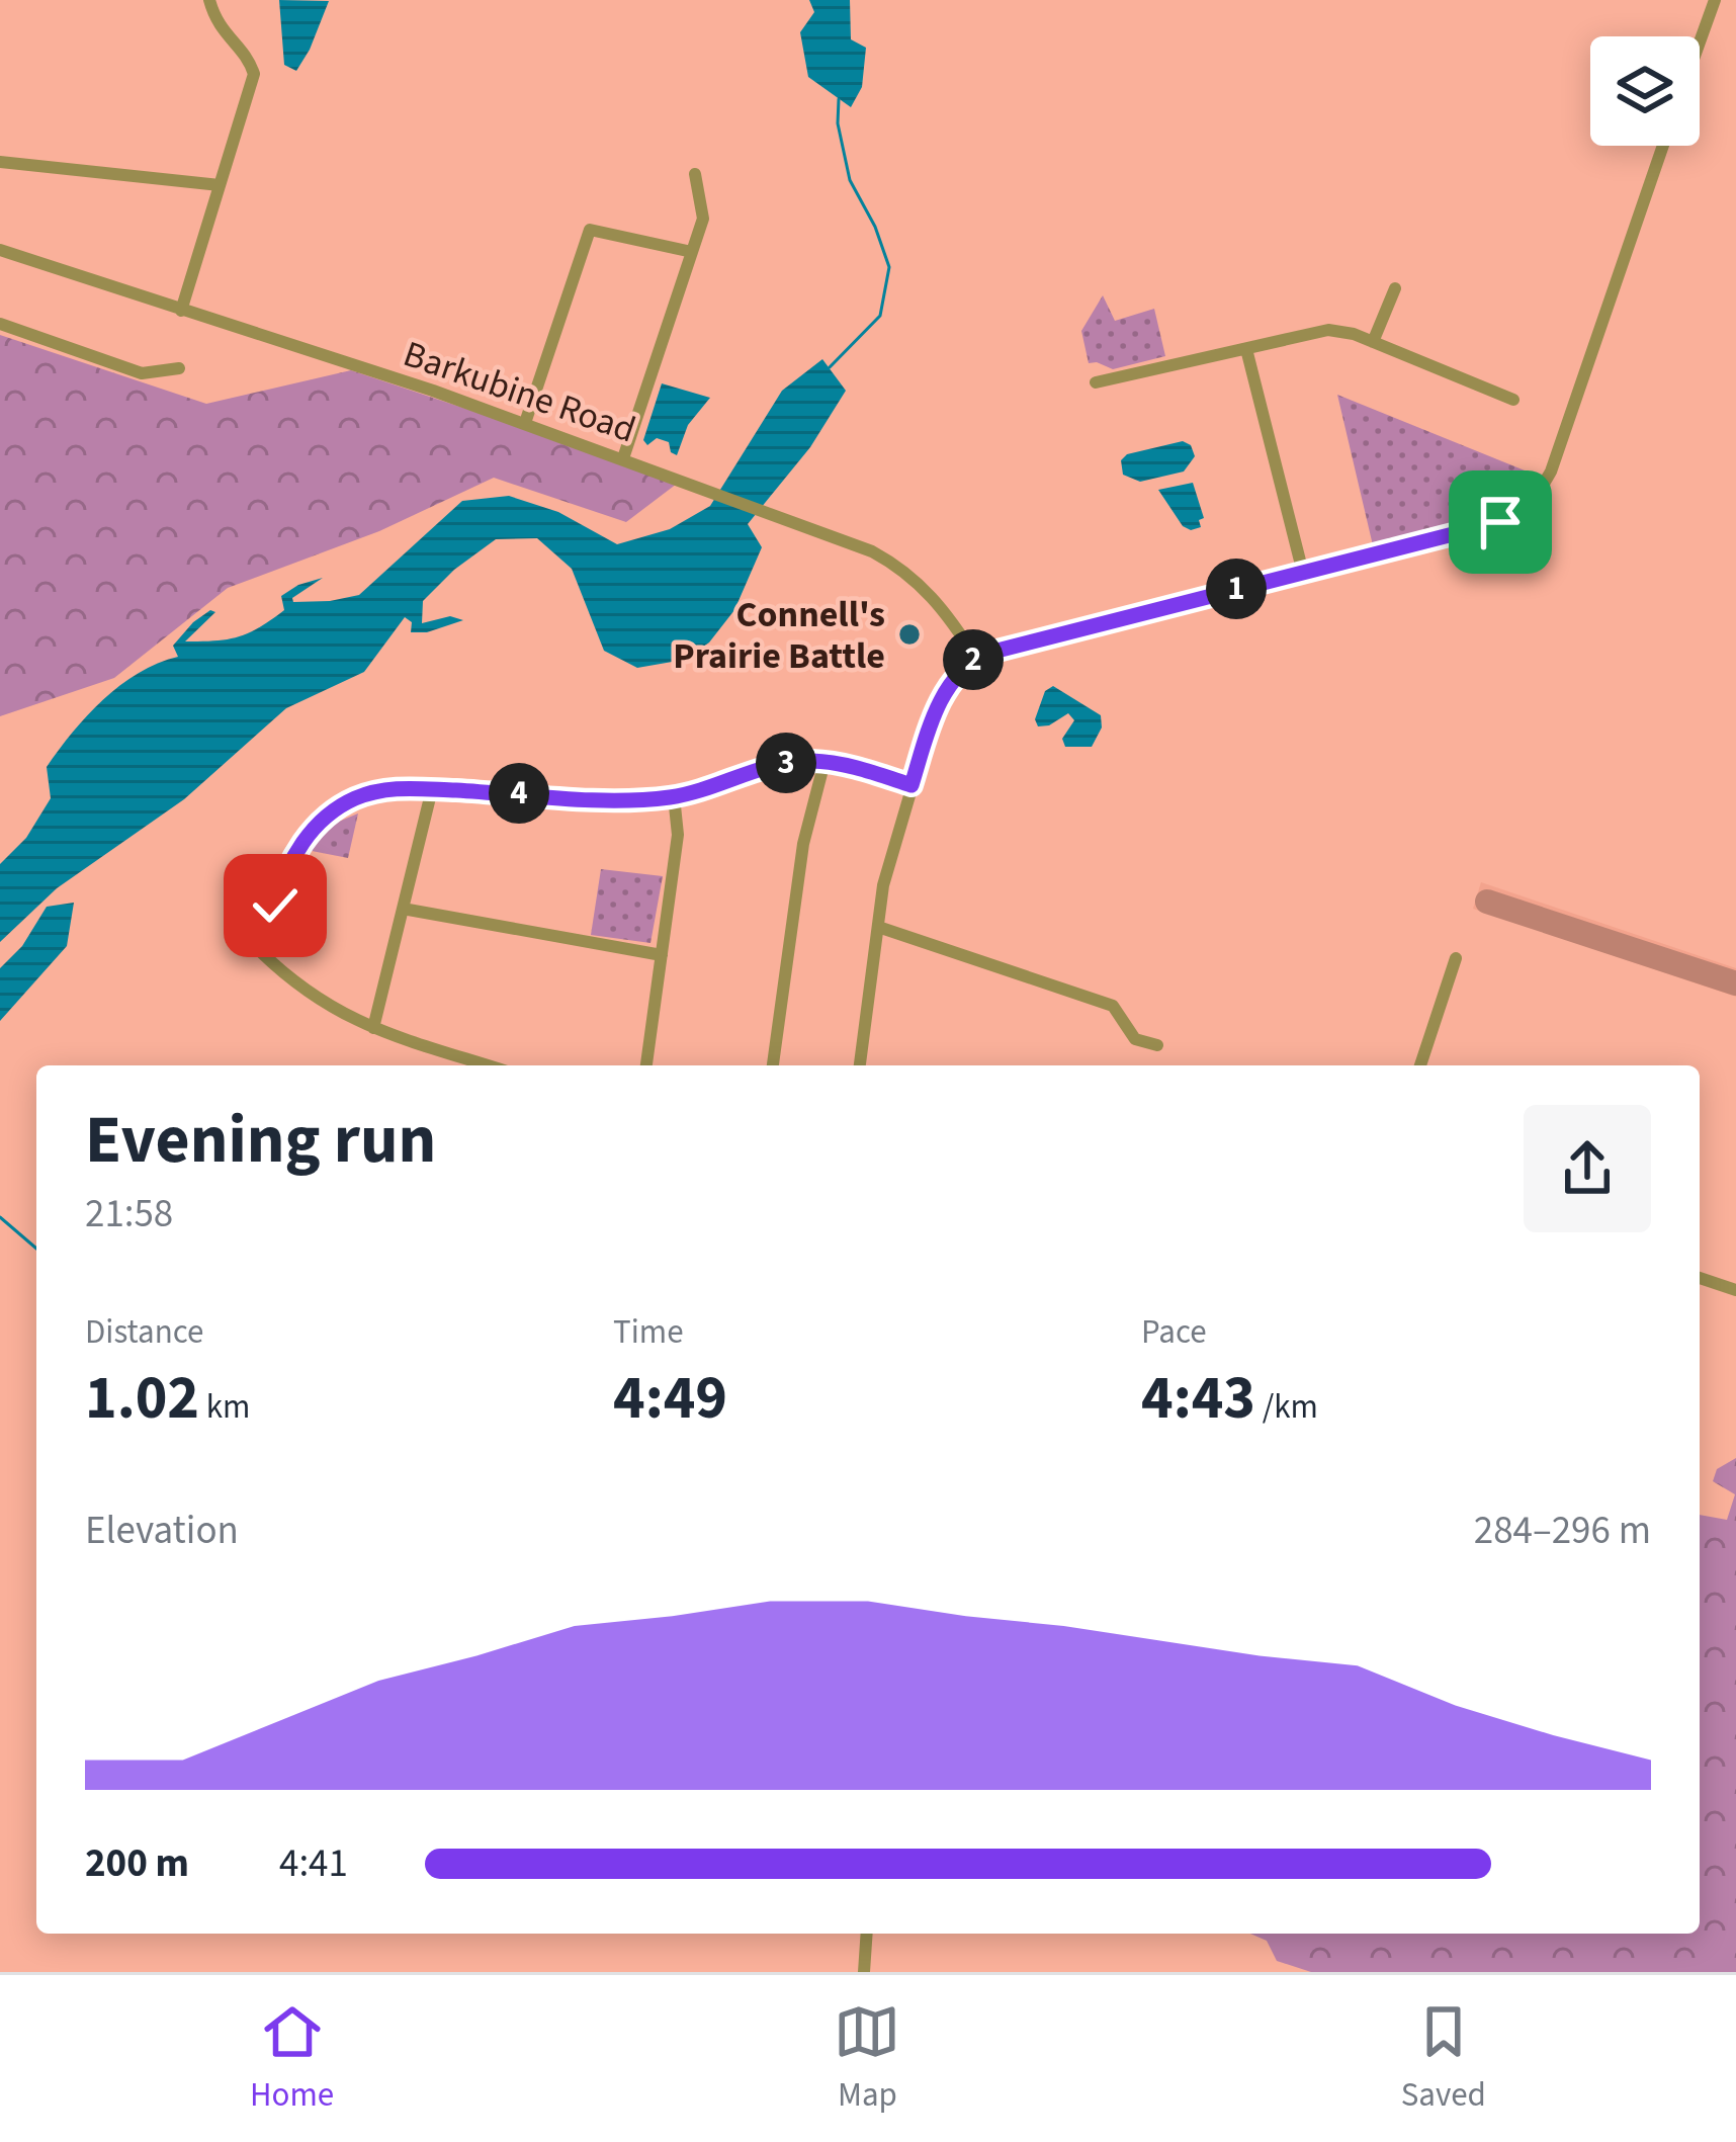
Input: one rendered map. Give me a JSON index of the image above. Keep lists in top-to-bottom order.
{
  "streets": {
    "street": ["Barkubine Road"]
  },
  "places": ["Connell's Prairie Battle"],
  "page": {
    "pins": [
      "1",
      "2",
      "3",
      "4"
    ],
    "heading": ["Evening run", "21:58"],
    "stats": [
      ["Distance", "1.02 km"],
      ["Time", "4:49"],
      ["Pace", "4:43 /km"]
    ],
    "chart": ["Elevation", "284–296 m"],
    "list": [
      {
        "name": "200 m",
        "note": "4:41"
      }
    ],
    "tabs": ["Home", "Map", "Saved"]
  }
}
